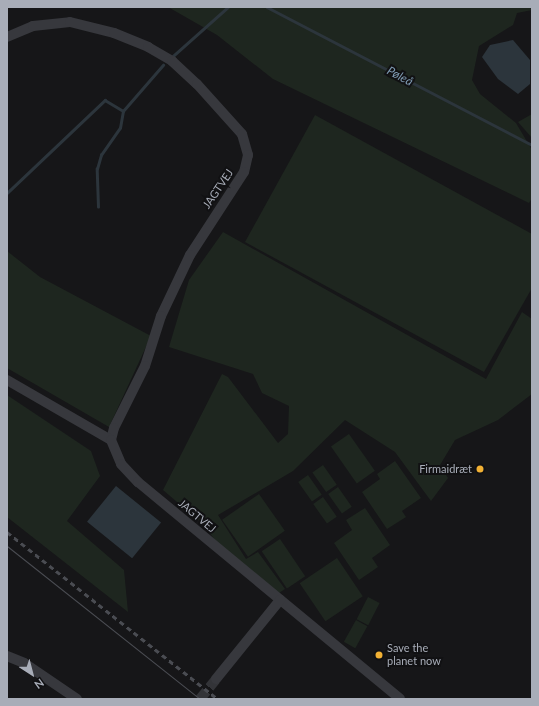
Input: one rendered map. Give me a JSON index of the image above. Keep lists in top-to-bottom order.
{
  "streets": {
    "street": ["JAGTVEJ"]
  },
  "water": ["Pøleå"],
  "places": ["Firmaidræt", "Save the planet now"],
  "north": "bottom right"
}
